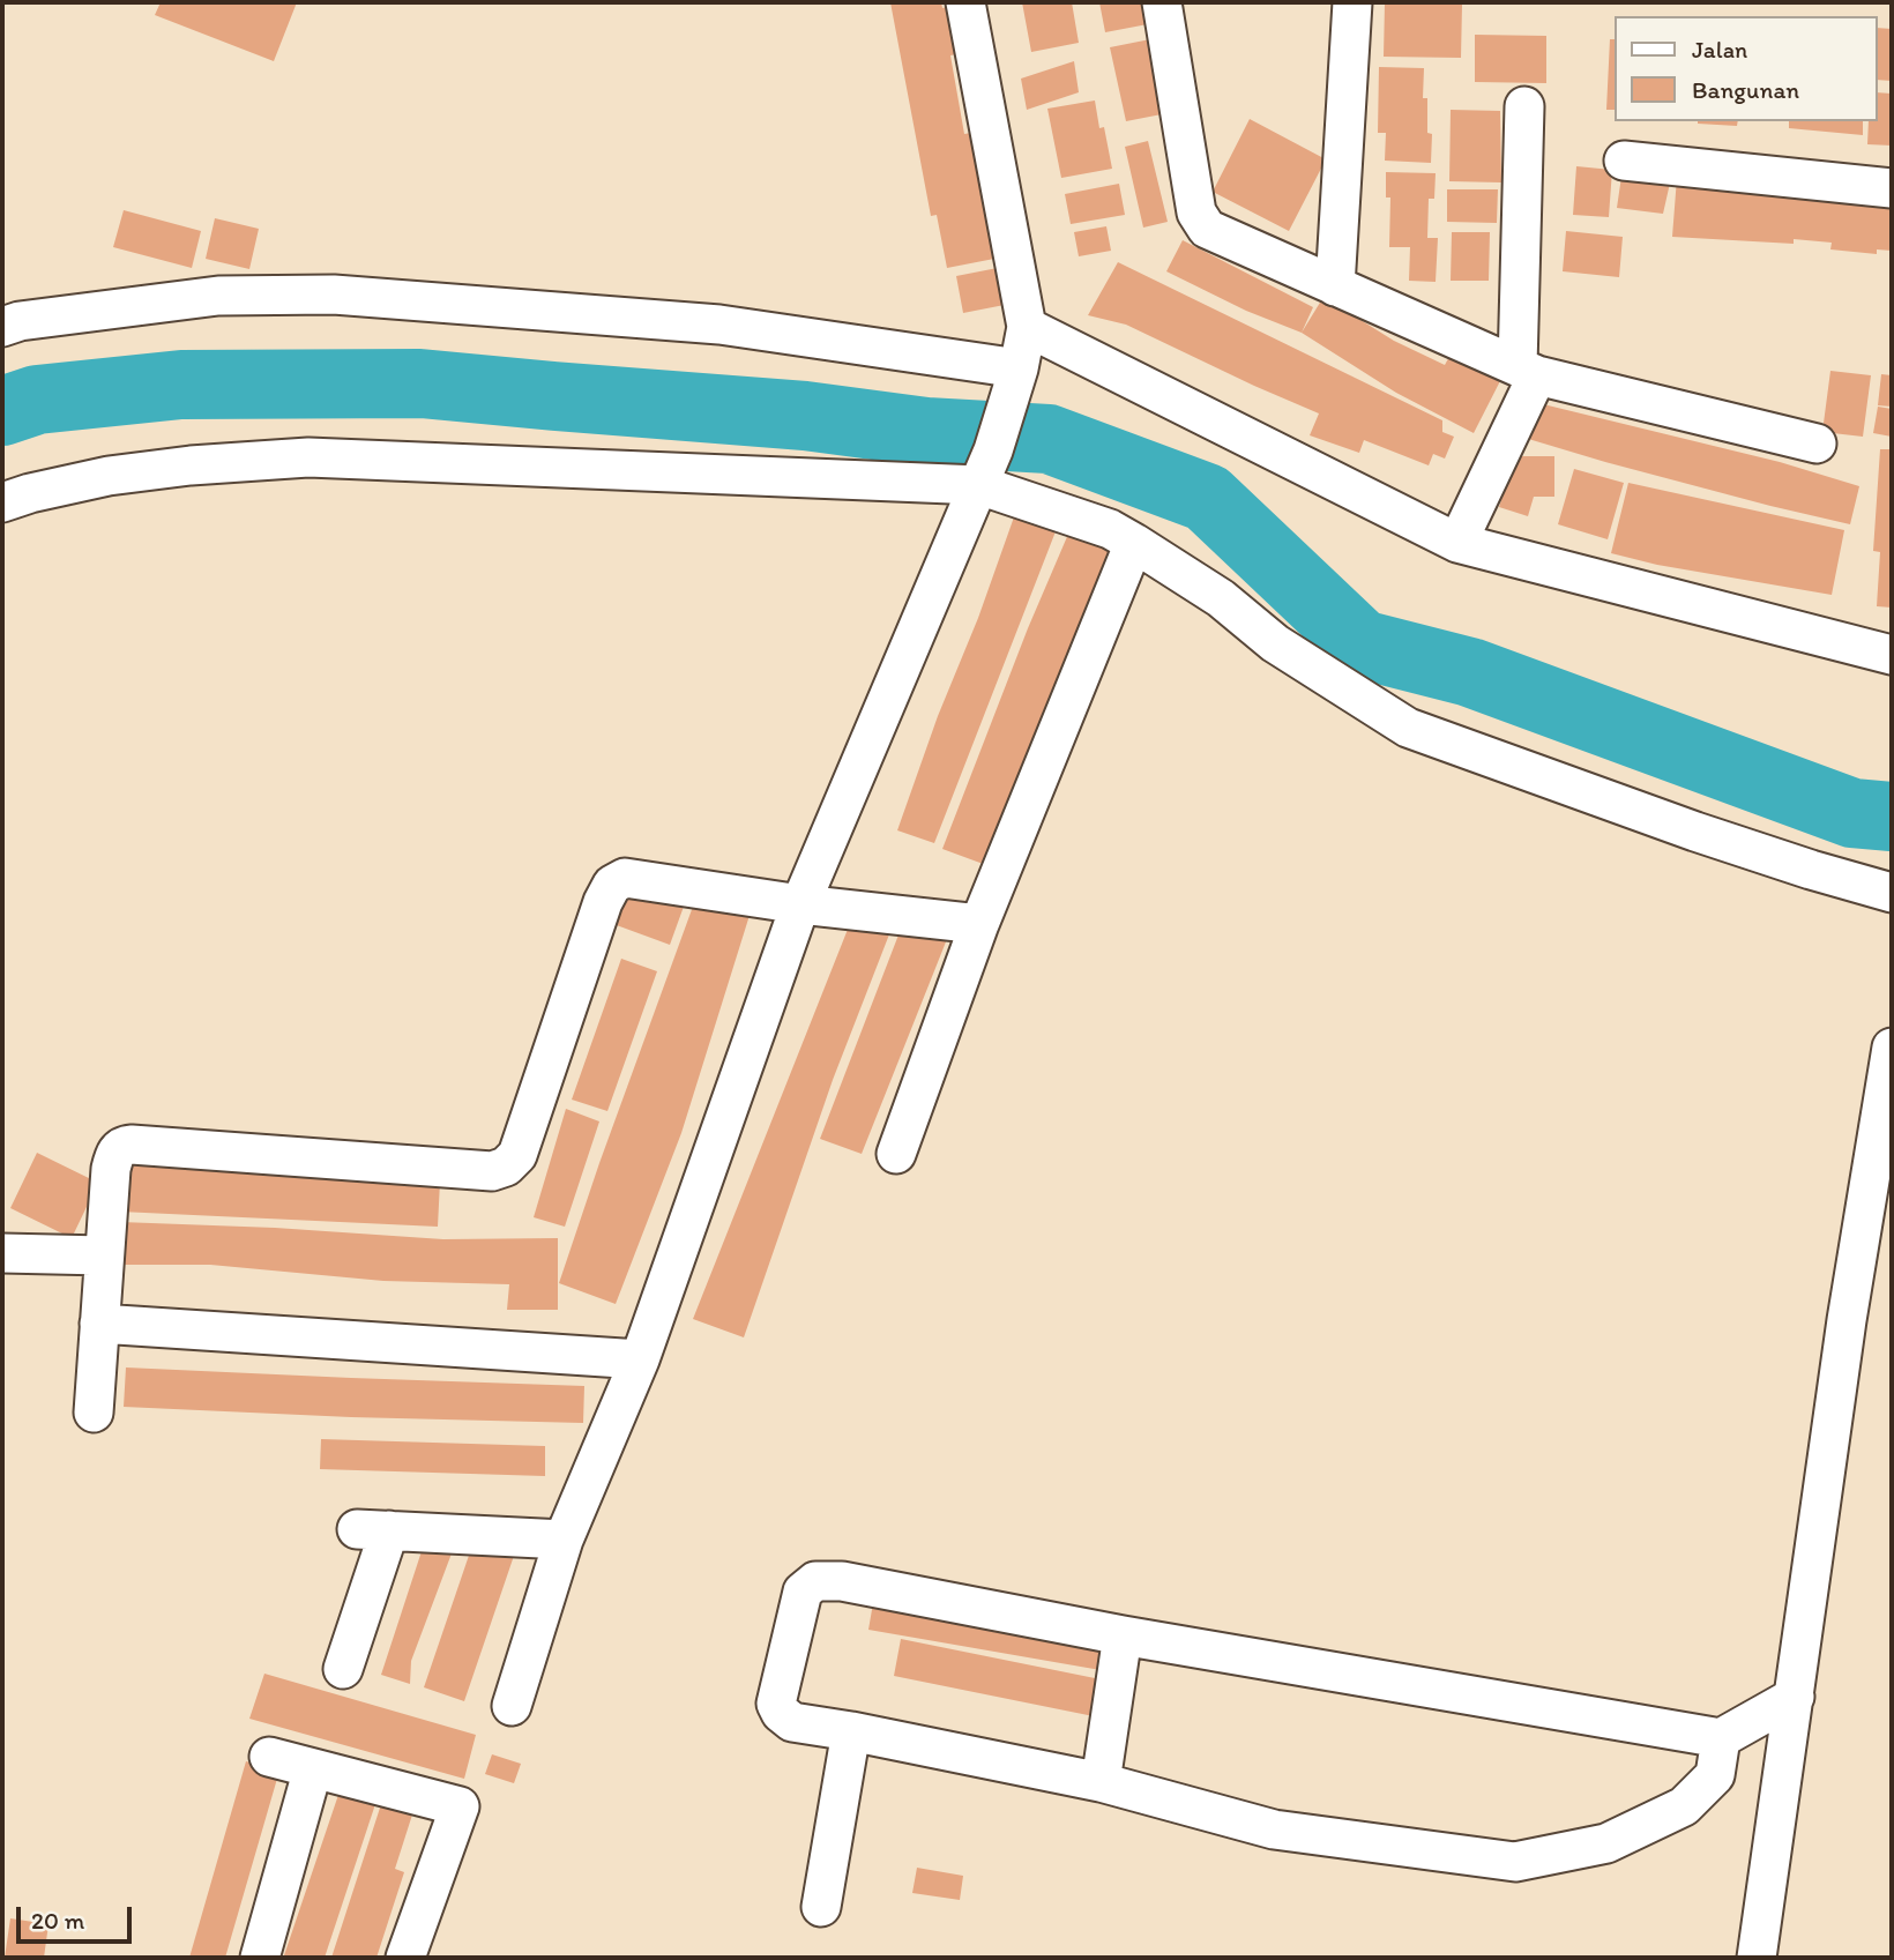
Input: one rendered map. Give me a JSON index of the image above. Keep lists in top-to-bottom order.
{
  "legend": ["Jalan", "Bangunan"],
  "scale_bar": "20 m"
}
